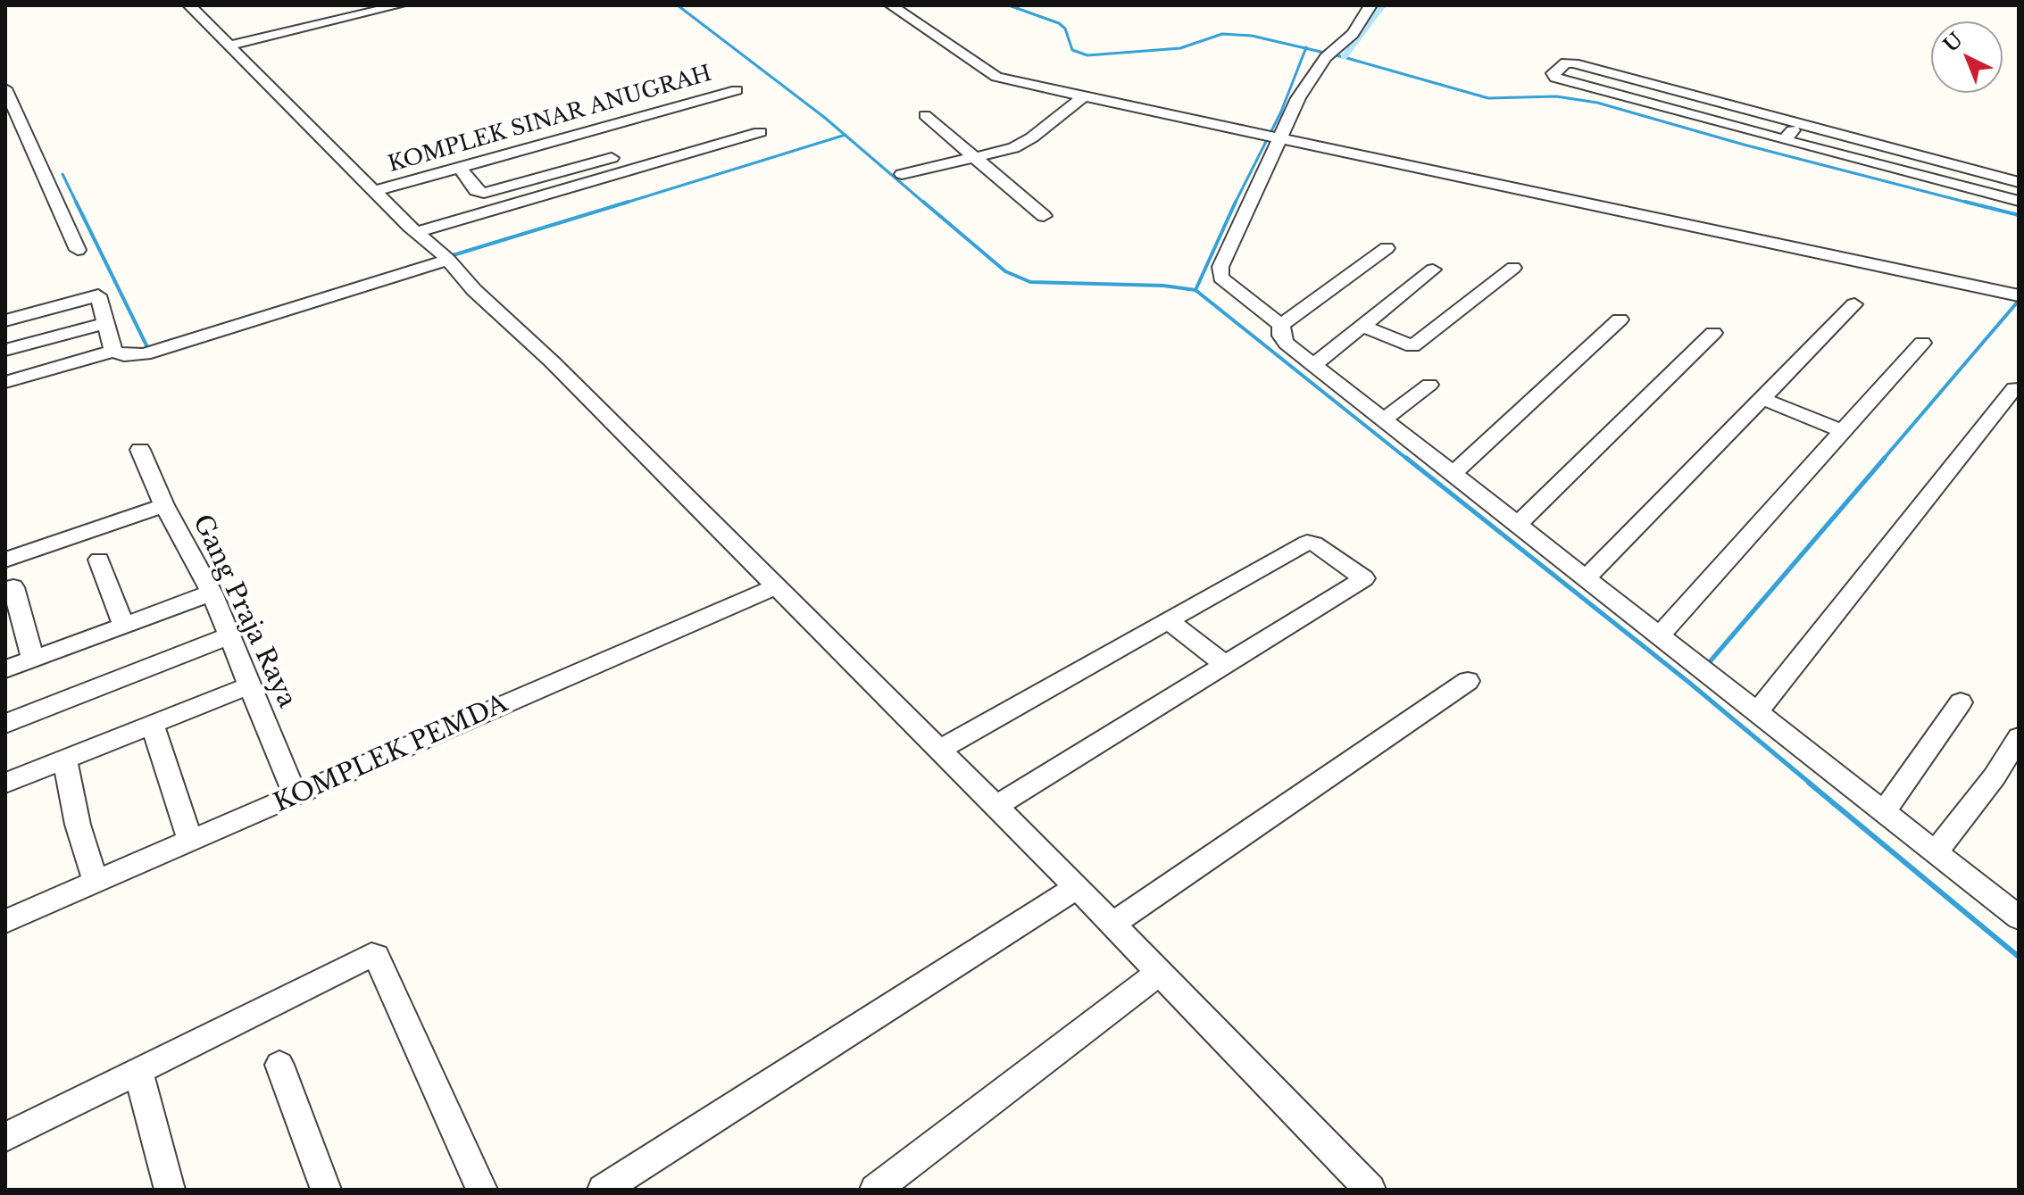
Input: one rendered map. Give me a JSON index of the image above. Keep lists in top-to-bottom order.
{
  "streets": {
    "street": ["KOMPLEK SINAR ANUGRAH", "Gang Praja Raya", "KOMPLEK PEMDA"]
  },
  "crossings": [
    ["Gang Praja Raya", "KOMPLEK PEMDA"]
  ],
  "north": "top left"
}
